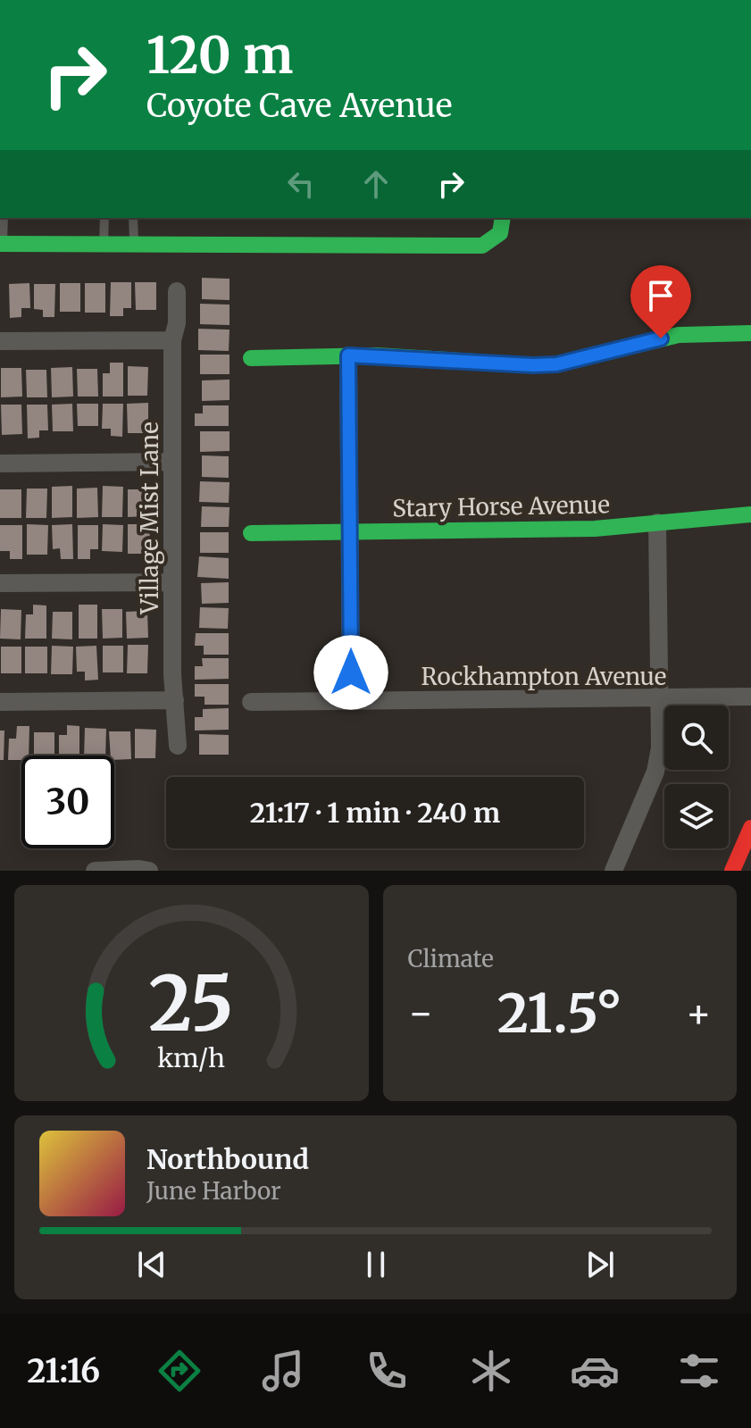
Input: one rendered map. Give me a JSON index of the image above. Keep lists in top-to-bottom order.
{
  "streets": {
    "street": ["Stary Horse Avenue", "Village Mist Lane", "Rockhampton Avenue"]
  },
  "page": {
    "turn": ["120 m", "Coyote Cave Avenue"],
    "limit": "30",
    "trip": "21:17 · 1 min · 240 m",
    "tile": "Climate",
    "heat": ["−", "21.5°", "+"],
    "song": ["Northbound", "June Harbor"],
    "tabs": "21:16",
    "gauge": ["25", "km/h"]
  }
}
